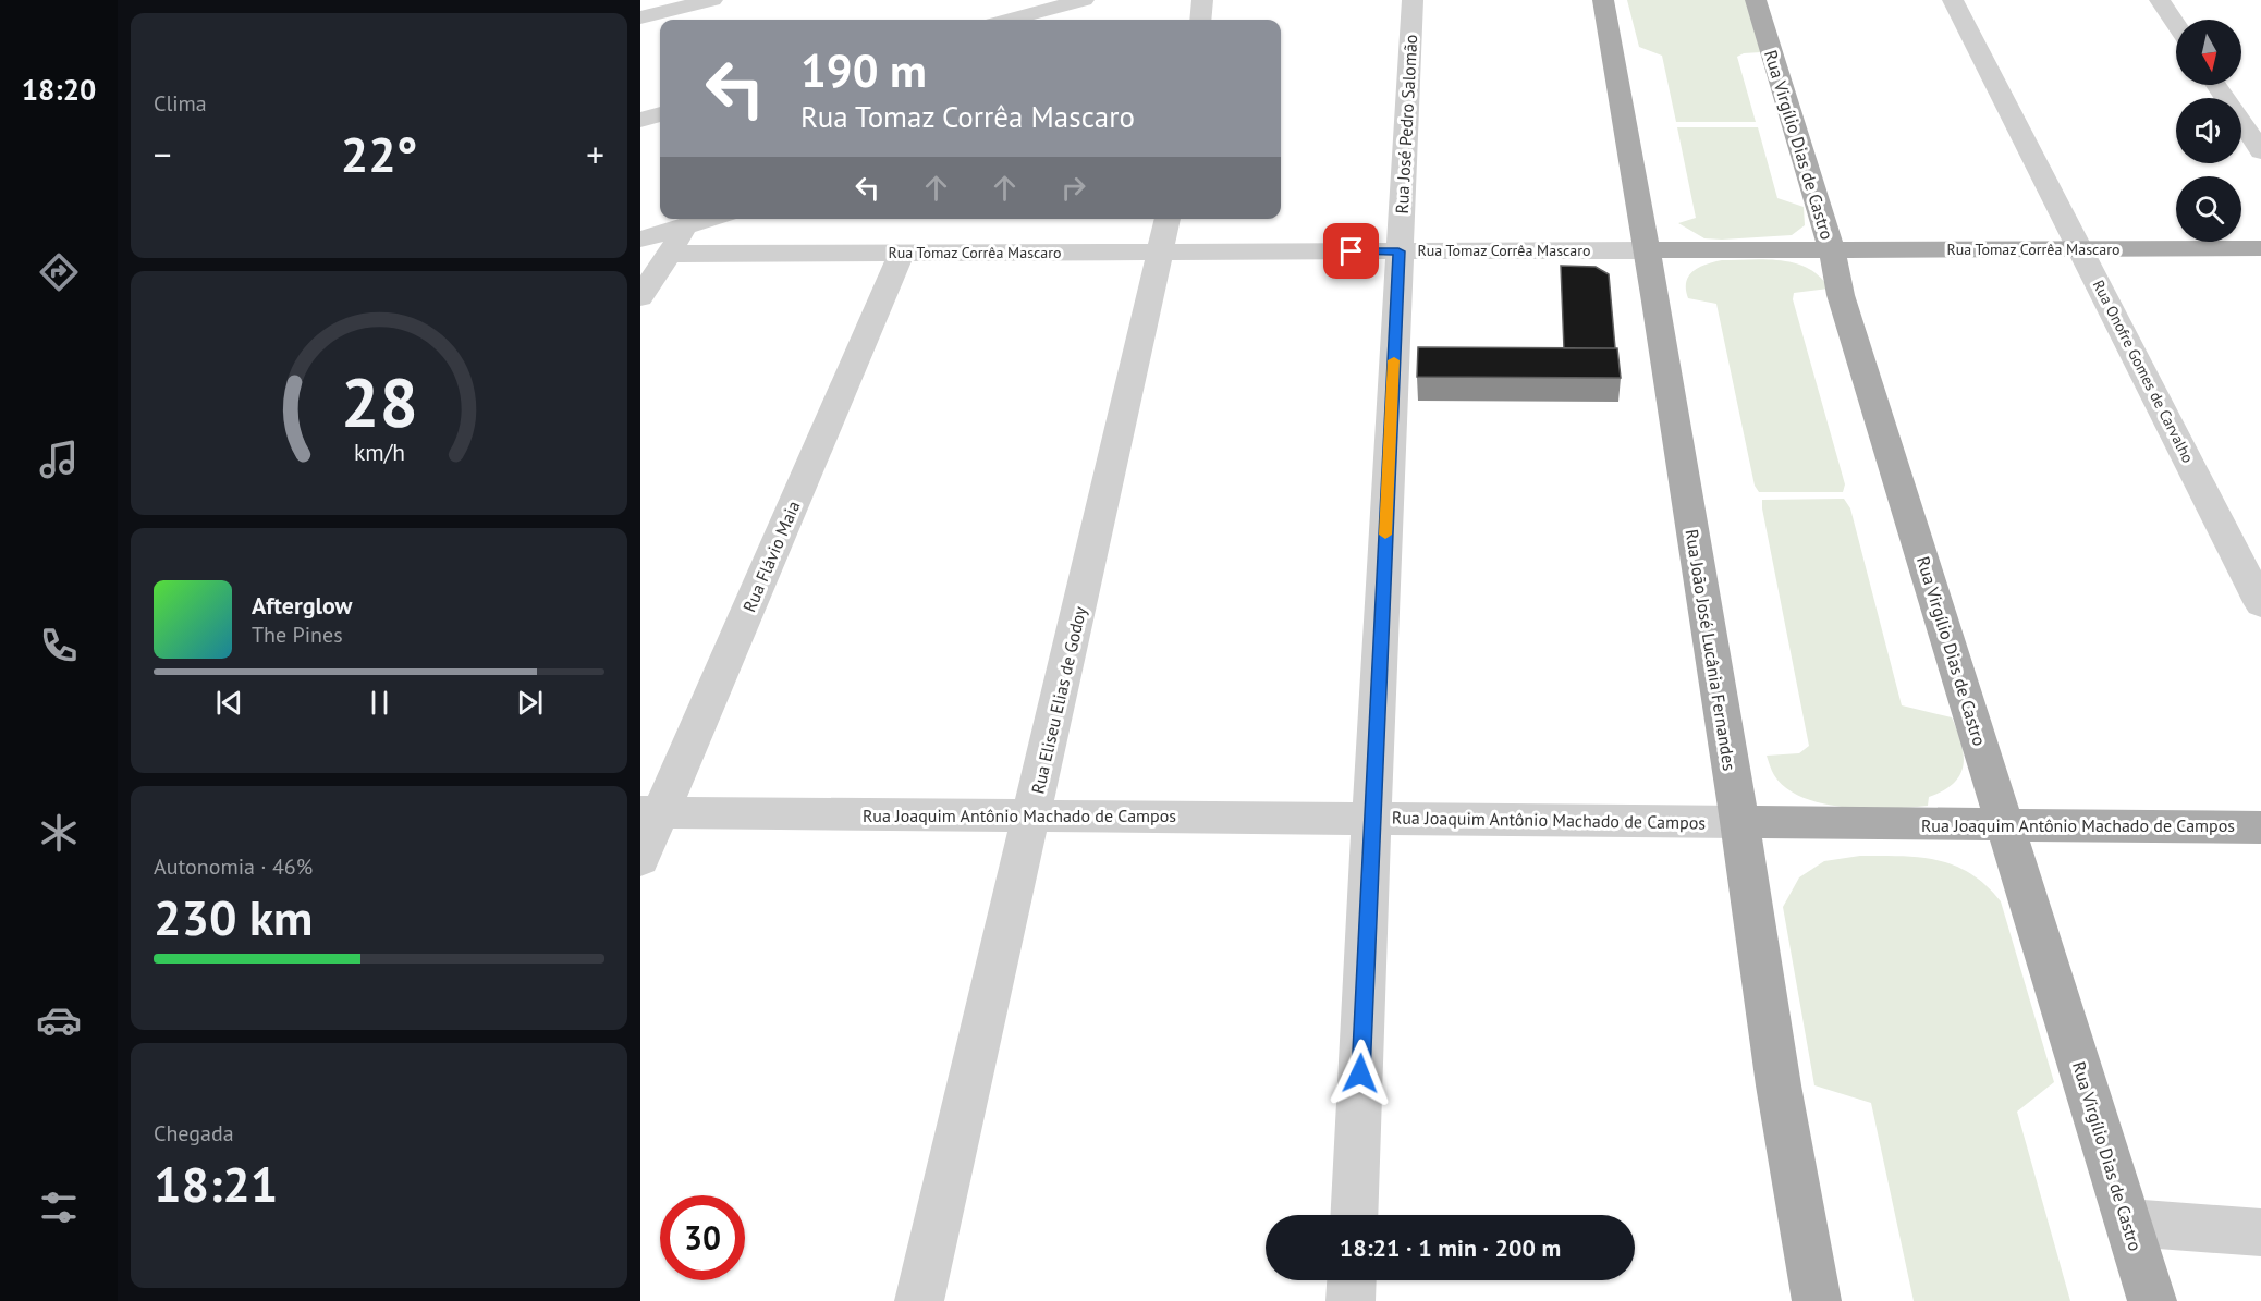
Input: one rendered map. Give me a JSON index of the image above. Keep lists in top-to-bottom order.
{
  "streets": {
    "main road": [
      "Rua Virgílio Dias de Castro",
      "Rua Tomaz Corrêa Mascaro",
      "Rua João José Lucânia Fernandes",
      "Rua Joaquim Antônio Machado de Campos"
    ],
    "street": [
      "Rua José Pedro Salomão",
      "Rua Onofre Gomes de Carvalho",
      "Rua Flávio Maia",
      "Rua Eliseu Elias de Godoy"
    ]
  },
  "crossings": [
    ["Rua José Pedro Salomão", "Rua Tomaz Corrêa Mascaro"],
    ["Rua José Pedro Salomão", "Rua Joaquim Antônio Machado de Campos"],
    ["Rua Virgílio Dias de Castro", "Rua Tomaz Corrêa Mascaro"],
    ["Rua Virgílio Dias de Castro", "Rua Joaquim Antônio Machado de Campos"],
    ["Rua Tomaz Corrêa Mascaro", "Rua Onofre Gomes de Carvalho"],
    ["Rua Tomaz Corrêa Mascaro", "Rua Flávio Maia"],
    ["Rua Tomaz Corrêa Mascaro", "Rua João José Lucânia Fernandes"],
    ["Rua Tomaz Corrêa Mascaro", "Rua Eliseu Elias de Godoy"],
    ["Rua Flávio Maia", "Rua Joaquim Antônio Machado de Campos"],
    ["Rua João José Lucânia Fernandes", "Rua Joaquim Antônio Machado de Campos"],
    ["Rua Eliseu Elias de Godoy", "Rua Joaquim Antônio Machado de Campos"]
  ],
  "north": "bottom",
  "page": {
    "tabs": "18:20",
    "tile": [
      "Clima",
      ["Autonomia · 46%", "230 km"],
      ["Chegada", "18:21"]
    ],
    "turn": ["190 m", "Rua Tomaz Corrêa Mascaro"],
    "heat": ["−", "22°", "+"],
    "song": ["Afterglow", "The Pines"],
    "limit": "30",
    "trip": "18:21 · 1 min · 200 m",
    "gauge": ["28", "km/h"]
  }
}
